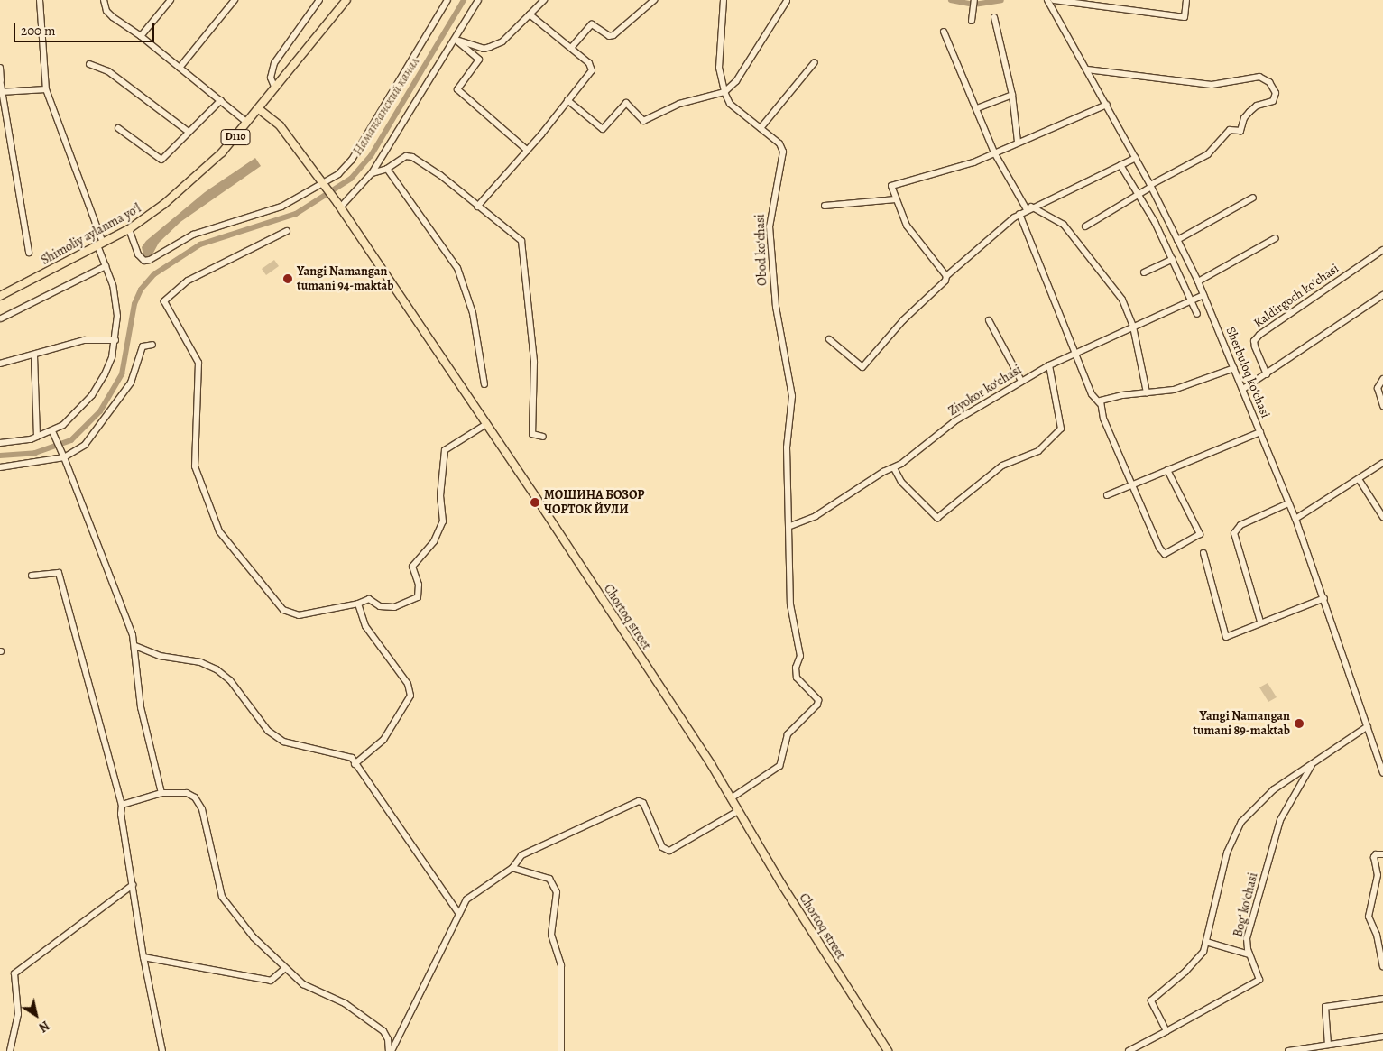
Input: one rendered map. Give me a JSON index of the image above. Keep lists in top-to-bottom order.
{
  "streets": {
    "main road": ["D110", "Shimoliy aylanma yoʻl", "Chortoq street"],
    "street": [
      "Obod koʻchasi",
      "Kaldirgoch koʻchasi",
      "Sherbuloq koʻchasi",
      "Ziyokor koʻchasi",
      "Bogʻ koʻchasi"
    ]
  },
  "crossings": [
    ["Shimoliy aylanma yoʻl", "Chortoq street"],
    ["Obod koʻchasi", "Ziyokor koʻchasi"],
    ["Sherbuloq koʻchasi", "Ziyokor koʻchasi"],
    ["Sherbuloq koʻchasi", "Bogʻ koʻchasi"]
  ],
  "water": ["Наманганский канал"],
  "places": ["Yangi Namangan tumani 94-maktab", "МОШИНА БОЗОР ЧОРТОК ЙУЛИ", "Yangi Namangan tumani 89-maktab"],
  "scale_bar": "200 m",
  "north": "bottom right"
}
